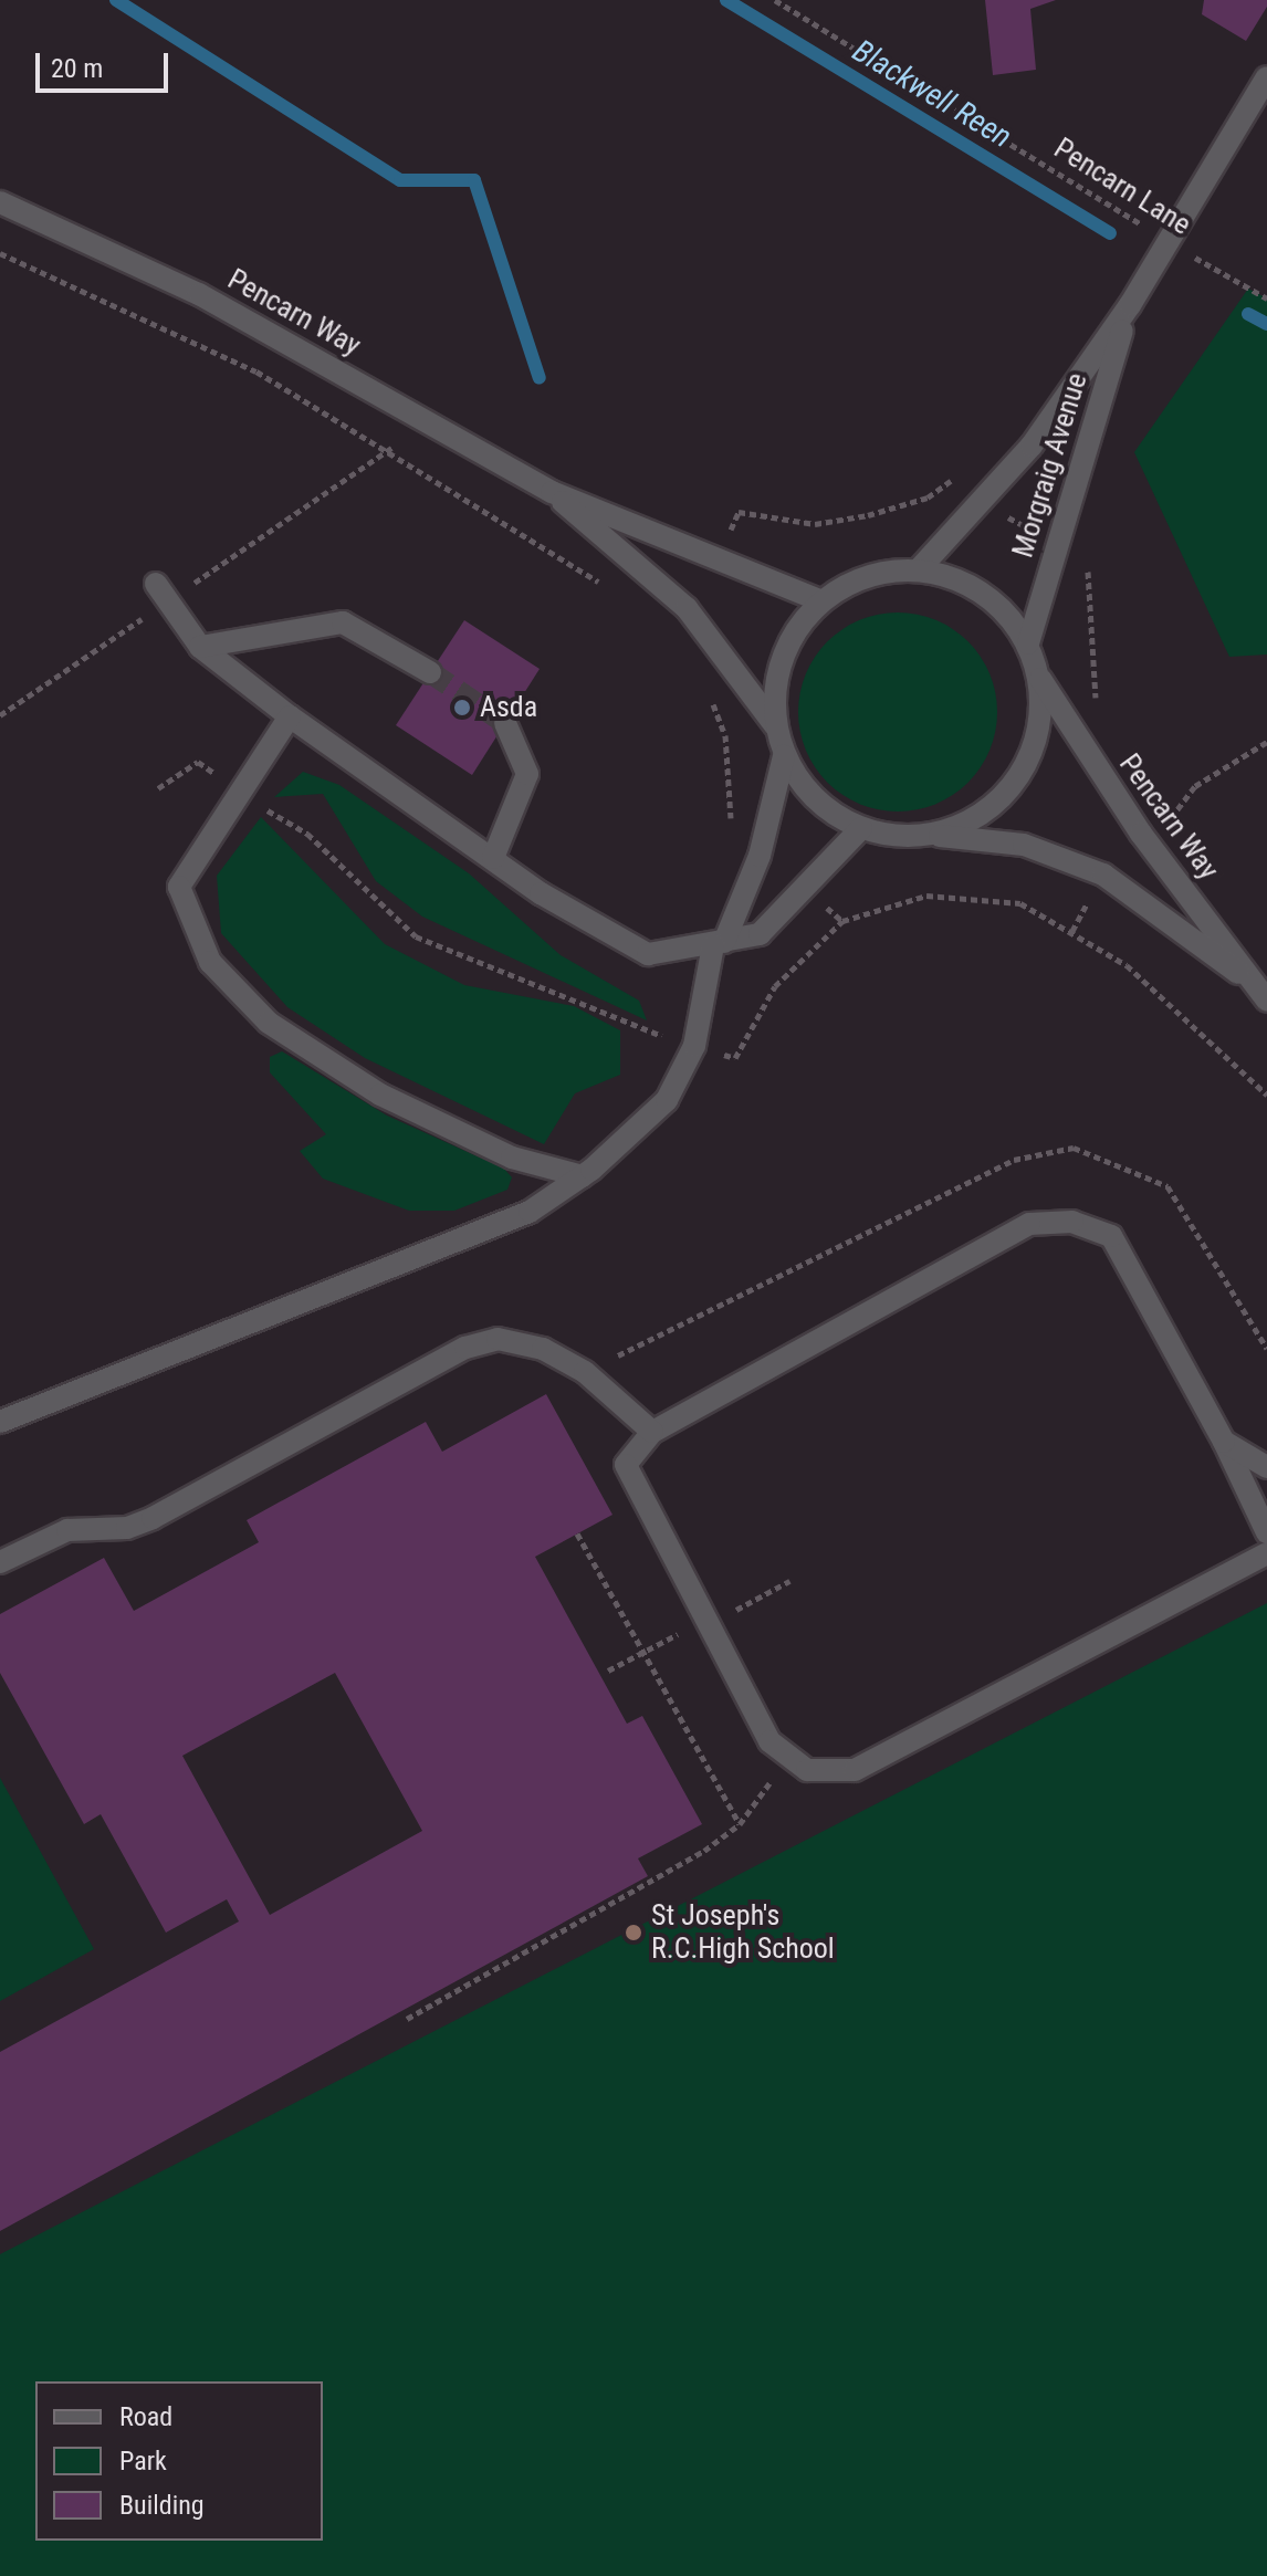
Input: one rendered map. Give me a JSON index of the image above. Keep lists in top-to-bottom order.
{
  "streets": {
    "street": ["Pencarn Way", "Morgraig Avenue"],
    "path": ["Pencarn Lane"]
  },
  "crossings": [
    ["Pencarn Lane", "Morgraig Avenue"],
    ["Pencarn Way", "Morgraig Avenue"]
  ],
  "water": ["Blackwell Reen"],
  "places": ["Asda", "St Joseph's R.C.High School"],
  "legend": ["Road", "Park", "Building"],
  "scale_bar": "20 m"
}
